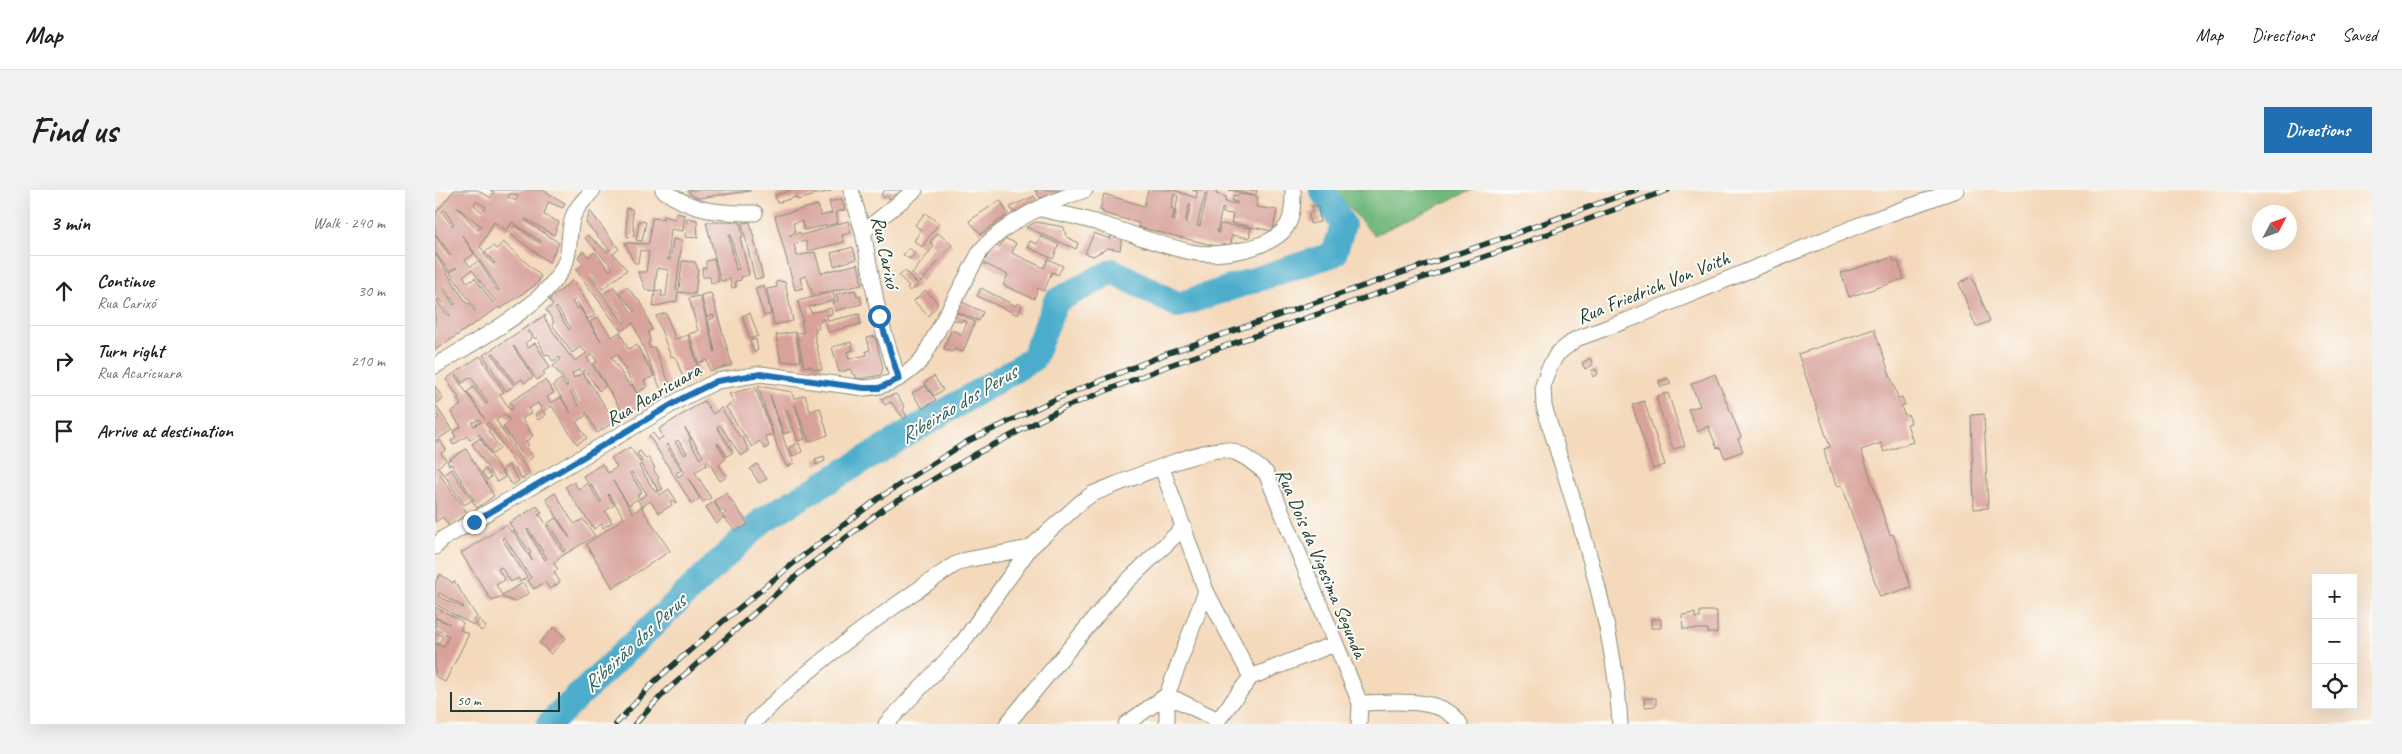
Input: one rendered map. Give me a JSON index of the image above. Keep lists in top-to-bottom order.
{
  "streets": {
    "street": [
      "Rua Carixó",
      "Rua Friedrich Von Voith",
      "Rua Acaricuara",
      "Rua Dois da Vigesima Segunda"
    ]
  },
  "crossings": [
    ["Rua Carixó", "Rua Acaricuara"]
  ],
  "water": ["Ribeirão dos Perus"],
  "scale_bar": "50 m",
  "north": "top right",
  "page": {
    "header": "Map",
    "nav": ["Map", "Directions", "Saved"],
    "buttons": "Directions",
    "title": "Find us",
    "heading": ["3 min", "Walk · 240 m"],
    "list": [
      ["Continue", "Rua Carixó", "30 m"],
      ["Turn right", "Rua Acaricuara", "210 m"],
      "Arrive at destination"
    ],
    "map_buttons": ["+", "−"],
    "scale": "50 m"
  }
}
